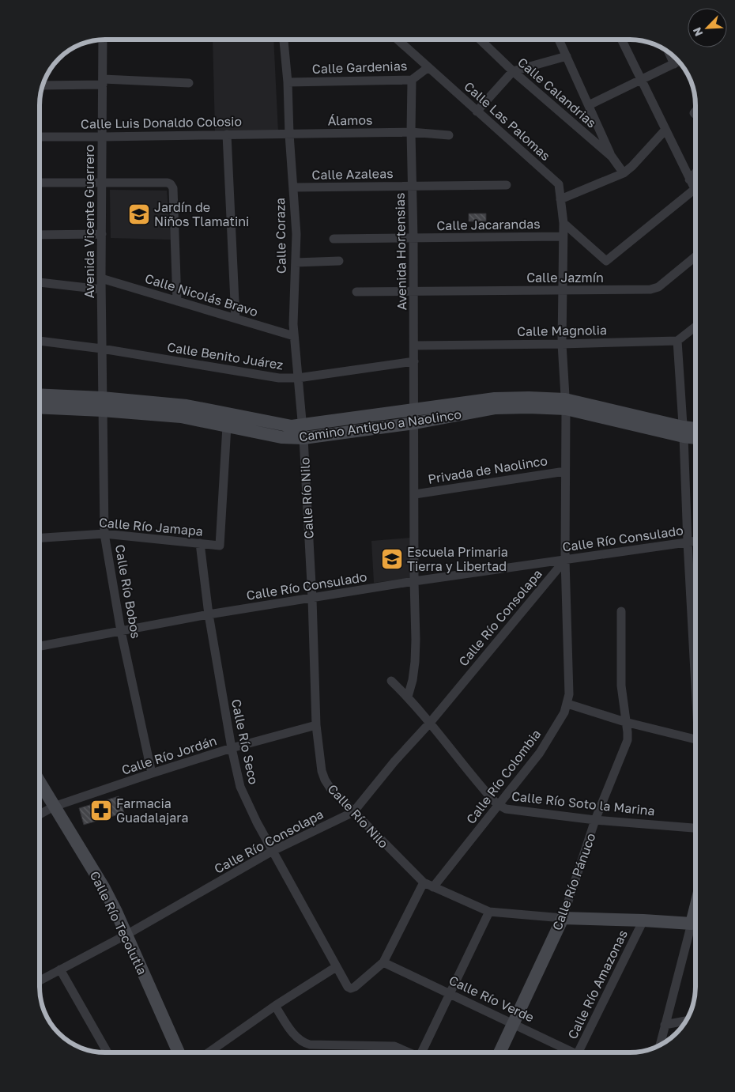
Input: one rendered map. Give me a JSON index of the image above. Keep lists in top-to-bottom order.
{
  "streets": {
    "main road": [
      "Camino Antiguo a Naolinco",
      "Calle Río Nilo",
      "Calle Río Pánuco",
      "Calle Río Tecolutla"
    ],
    "street": [
      "Calle Gardenias",
      "Calle Calandrias",
      "Álamos",
      "Calle Las Palomas",
      "Calle Luis Donaldo Colosio",
      "Calle Azaleas",
      "Avenida Vicente Guerrero",
      "Calle Jacarandas",
      "Calle Coraza",
      "Avenida Hortensias",
      "Calle Jazmín",
      "Calle Nicolás Bravo",
      "Calle Magnolia",
      "Calle Benito Juárez",
      "Privada de Naolinco",
      "Calle Río Jamapa",
      "Calle Río Consulado",
      "Calle Río Bobos",
      "Calle Río Consolapa",
      "Calle Río Seco",
      "Calle Río Jordán",
      "Calle Río Colombia",
      "Calle Río Soto la Marina",
      "Calle Río Amazonas",
      "Calle Río Verde"
    ]
  },
  "crossings": [
    ["Calle Gardenias", "Calle Las Palomas"],
    ["Calle Gardenias", "Calle Coraza"],
    ["Calle Gardenias", "Avenida Hortensias"],
    ["Álamos", "Calle Luis Donaldo Colosio"],
    ["Álamos", "Calle Coraza"],
    ["Álamos", "Avenida Hortensias"],
    ["Calle Las Palomas", "Calle Jacarandas"],
    ["Calle Las Palomas", "Calle Jazmín"],
    ["Calle Las Palomas", "Calle Río Colombia"],
    ["Calle Luis Donaldo Colosio", "Avenida Vicente Guerrero"],
    ["Calle Luis Donaldo Colosio", "Calle Coraza"],
    ["Calle Azaleas", "Calle Coraza"],
    ["Calle Azaleas", "Avenida Hortensias"],
    ["Avenida Vicente Guerrero", "Calle Nicolás Bravo"],
    ["Avenida Vicente Guerrero", "Calle Benito Juárez"],
    ["Avenida Vicente Guerrero", "Camino Antiguo a Naolinco"],
    ["Avenida Vicente Guerrero", "Calle Río Bobos"],
    ["Calle Jacarandas", "Avenida Hortensias"],
    ["Calle Coraza", "Calle Nicolás Bravo"],
    ["Calle Coraza", "Calle Benito Juárez"],
    ["Calle Coraza", "Camino Antiguo a Naolinco"],
    ["Calle Coraza", "Calle Río Nilo"],
    ["Avenida Hortensias", "Calle Jazmín"],
    ["Avenida Hortensias", "Calle Magnolia"],
    ["Avenida Hortensias", "Calle Benito Juárez"],
    ["Avenida Hortensias", "Camino Antiguo a Naolinco"],
    ["Calle Jazmín", "Calle Río Colombia"],
    ["Calle Magnolia", "Calle Río Colombia"],
    ["Camino Antiguo a Naolinco", "Calle Río Nilo"],
    ["Camino Antiguo a Naolinco", "Calle Río Jamapa"],
    ["Camino Antiguo a Naolinco", "Calle Río Bobos"],
    ["Camino Antiguo a Naolinco", "Calle Río Colombia"],
    ["Privada de Naolinco", "Calle Río Colombia"],
    ["Calle Río Nilo", "Calle Río Consulado"],
    ["Calle Río Nilo", "Calle Río Consolapa"],
    ["Calle Río Nilo", "Calle Río Jordán"],
    ["Calle Río Nilo", "Calle Río Colombia"],
    ["Calle Río Nilo", "Calle Río Pánuco"],
    ["Calle Río Nilo", "Calle Río Amazonas"],
    ["Calle Río Jamapa", "Calle Río Bobos"],
    ["Calle Río Jamapa", "Calle Río Seco"],
    ["Calle Río Consulado", "Calle Río Bobos"],
    ["Calle Río Consulado", "Calle Río Consolapa"],
    ["Calle Río Consulado", "Calle Río Seco"],
    ["Calle Río Consulado", "Calle Río Colombia"],
    ["Calle Río Bobos", "Calle Río Jordán"],
    ["Calle Río Consolapa", "Calle Río Seco"],
    ["Calle Río Consolapa", "Calle Río Colombia"],
    ["Calle Río Consolapa", "Calle Río Soto la Marina"],
    ["Calle Río Consolapa", "Calle Río Tecolutla"],
    ["Calle Río Seco", "Calle Río Jordán"],
    ["Calle Río Seco", "Calle Río Verde"],
    ["Calle Río Jordán", "Calle Río Tecolutla"],
    ["Calle Río Colombia", "Calle Río Soto la Marina"],
    ["Calle Río Soto la Marina", "Calle Río Pánuco"],
    ["Calle Río Pánuco", "Calle Río Verde"]
  ],
  "places": {
    "school or university": ["Jardín de Niños Tlamatini", "Escuela Primaria Tierra y Libertad"],
    "pharmacy": ["Farmacia Guadalajara"]
  },
  "north": "bottom left"
}
